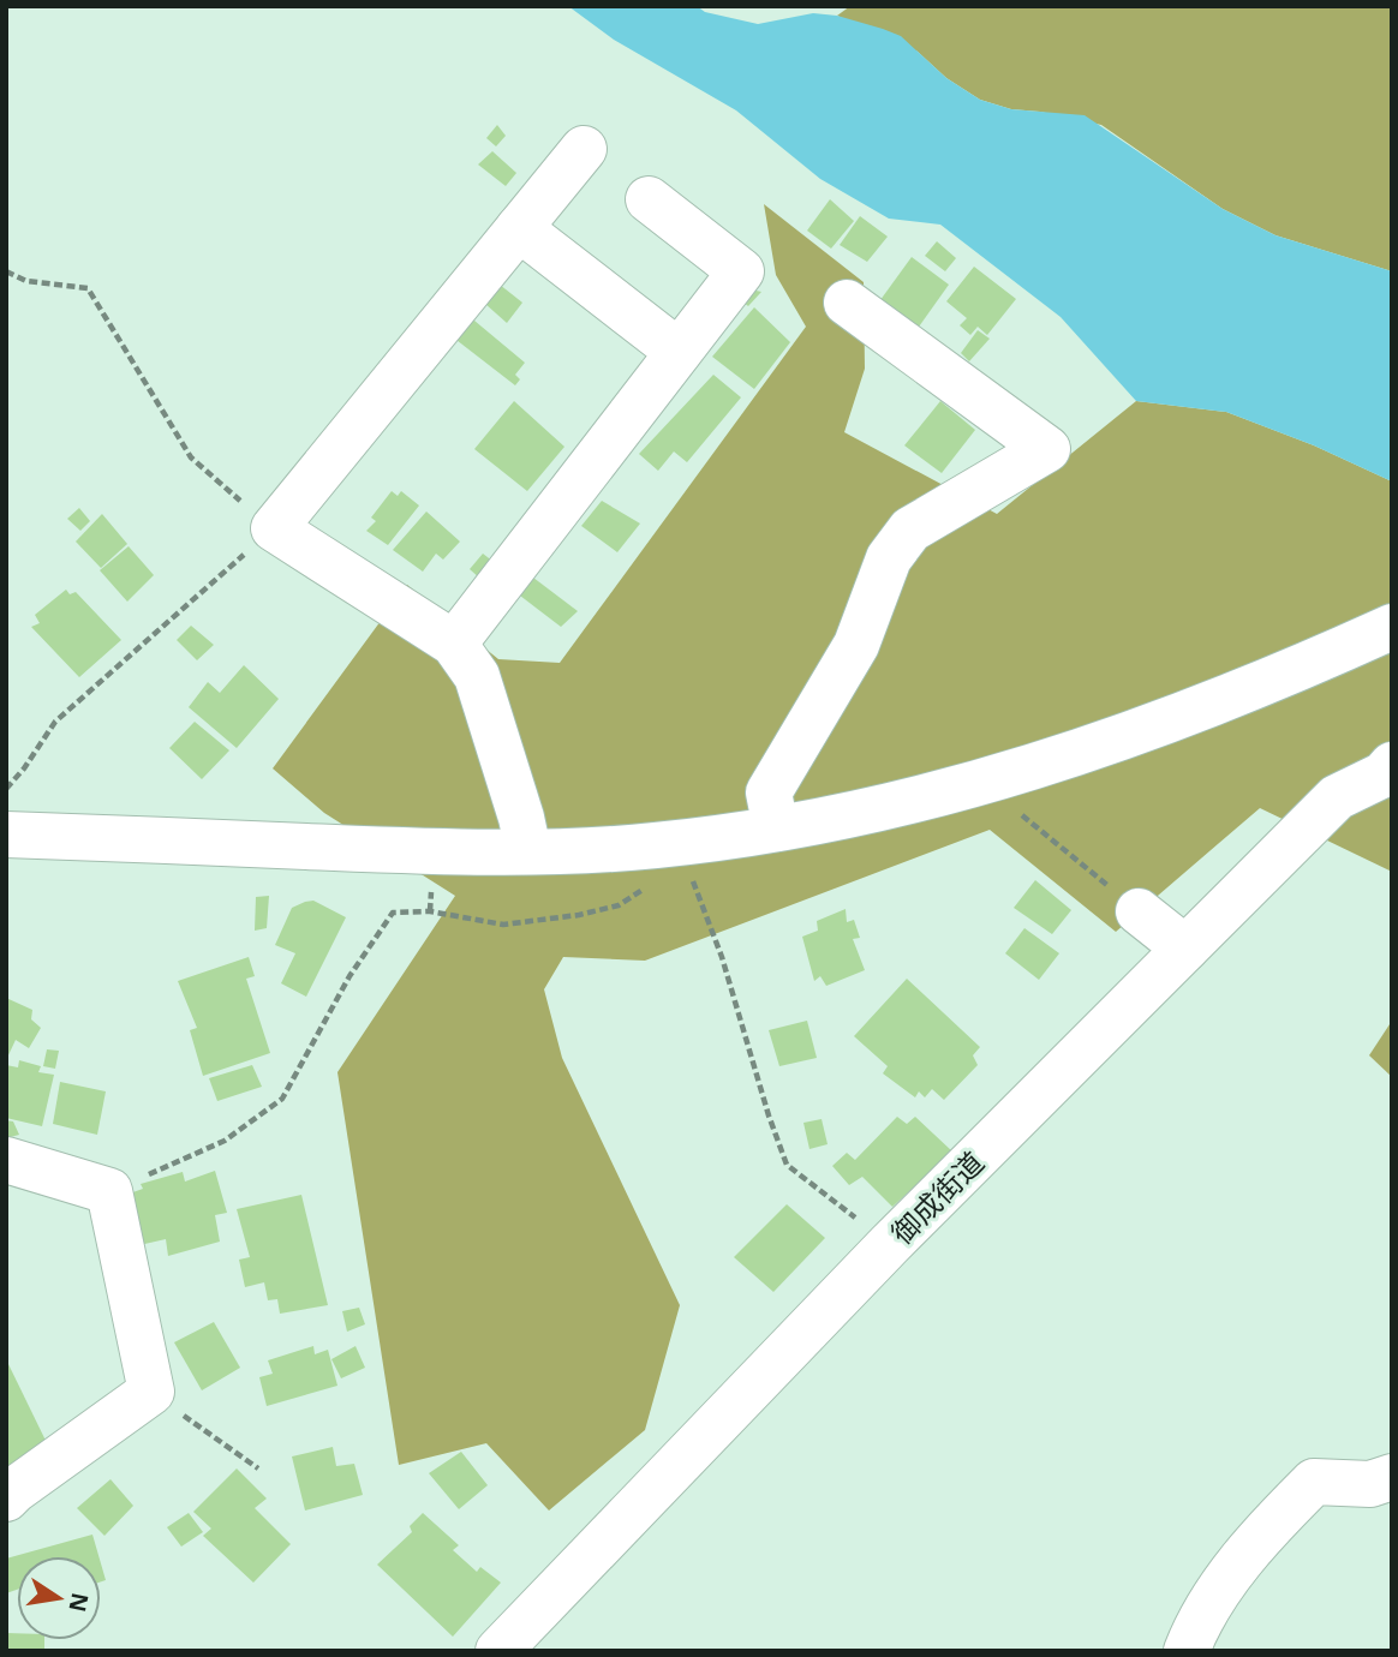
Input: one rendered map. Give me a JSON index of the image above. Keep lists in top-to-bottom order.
{
  "streets": {
    "street": ["御成街道"]
  },
  "north": "right"
}
